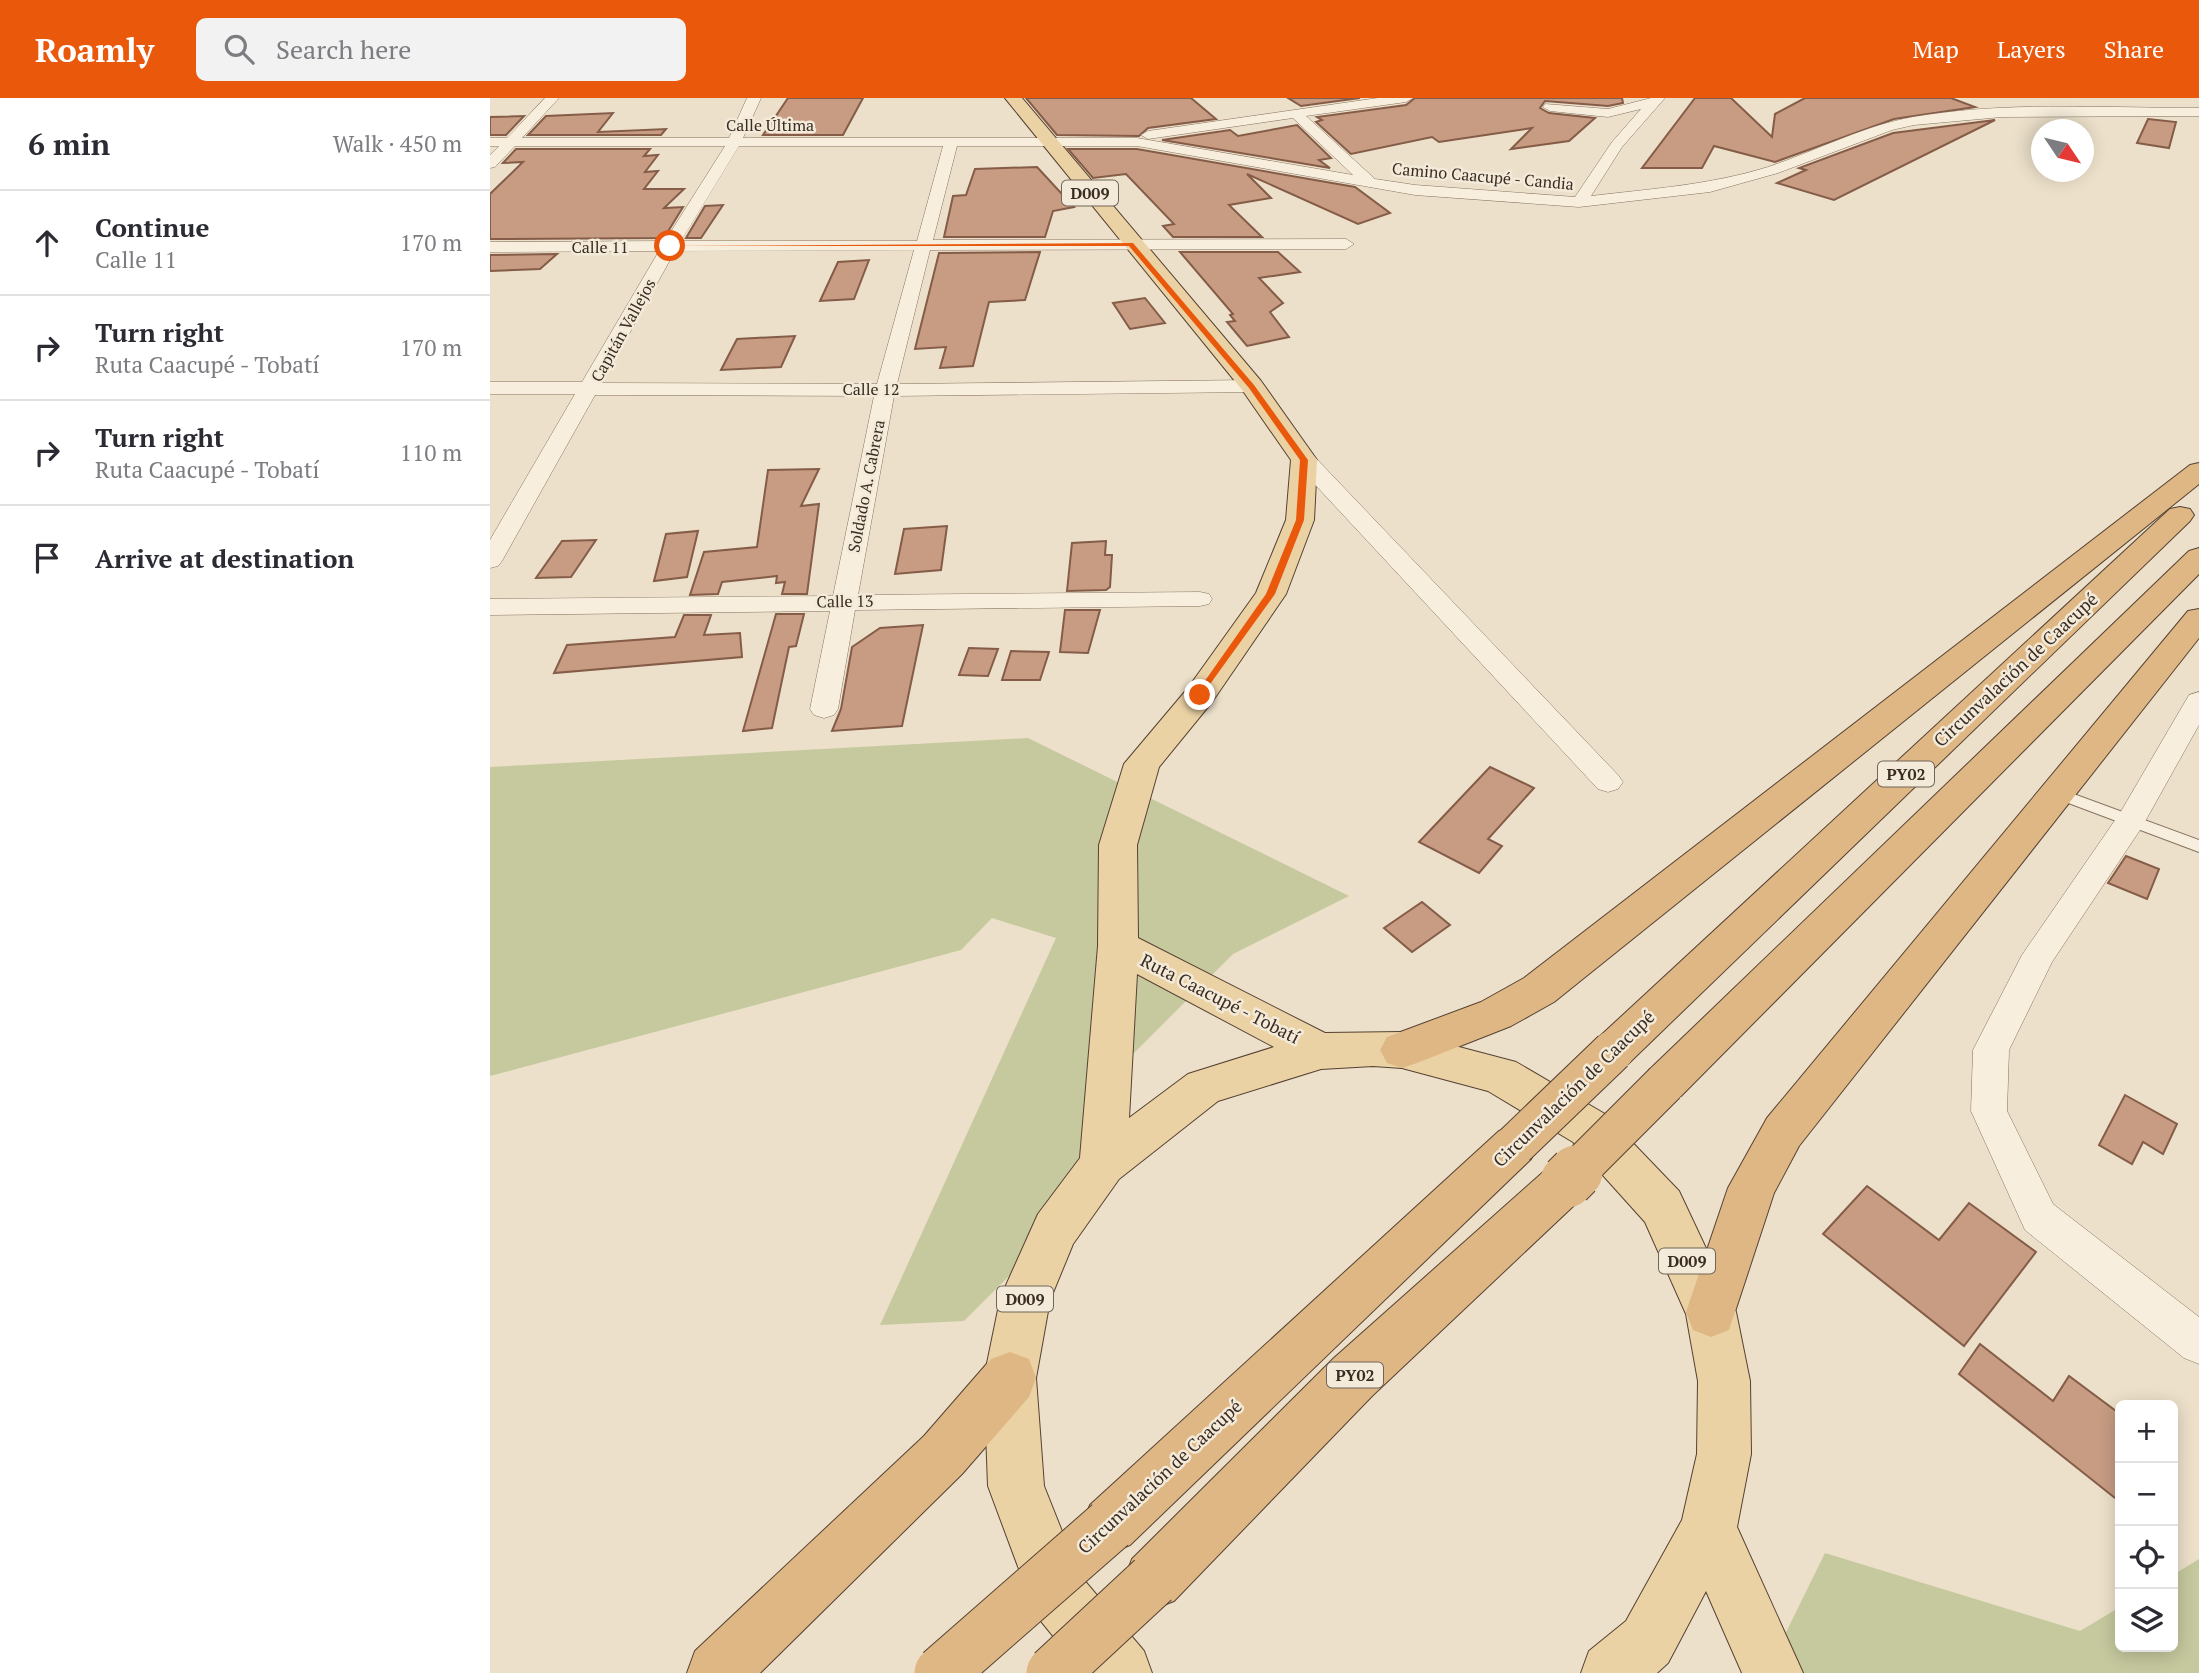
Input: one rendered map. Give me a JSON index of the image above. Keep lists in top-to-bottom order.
{
  "streets": {
    "highway": ["Circunvalación de Caacupé", "PY02"],
    "main road": ["D009", "Ruta Caacupé - Tobatí"],
    "street": [
      "Calle Última",
      "Camino Caacupé - Candia",
      "Calle 11",
      "Capitán Vallejos",
      "Calle 12",
      "Soldado A. Cabrera",
      "Calle 13"
    ]
  },
  "crossings": [
    ["Calle Última", "Camino Caacupé - Candia"],
    ["Calle Última", "D009"],
    ["Calle Última", "Capitán Vallejos"],
    ["Calle Última", "Soldado A. Cabrera"],
    ["Camino Caacupé - Candia", "D009"],
    ["D009", "Calle 11"],
    ["D009", "Calle 12"],
    ["D009", "Ruta Caacupé - Tobatí"],
    ["Calle 11", "Capitán Vallejos"],
    ["Calle 11", "Soldado A. Cabrera"],
    ["Capitán Vallejos", "Calle 12"],
    ["Calle 12", "Soldado A. Cabrera"],
    ["Soldado A. Cabrera", "Calle 13"]
  ],
  "north": "bottom right",
  "page": {
    "header": "Roamly",
    "search": "Search here",
    "nav": ["Map", "Layers", "Share"],
    "heading": ["6 min", "Walk · 450 m"],
    "list": [
      ["Continue", "Calle 11", "170 m"],
      ["Turn right", "Ruta Caacupé - Tobatí", "170 m"],
      ["Turn right", "Ruta Caacupé - Tobatí", "110 m"],
      "Arrive at destination"
    ],
    "map_buttons": ["+", "−"]
  }
}
